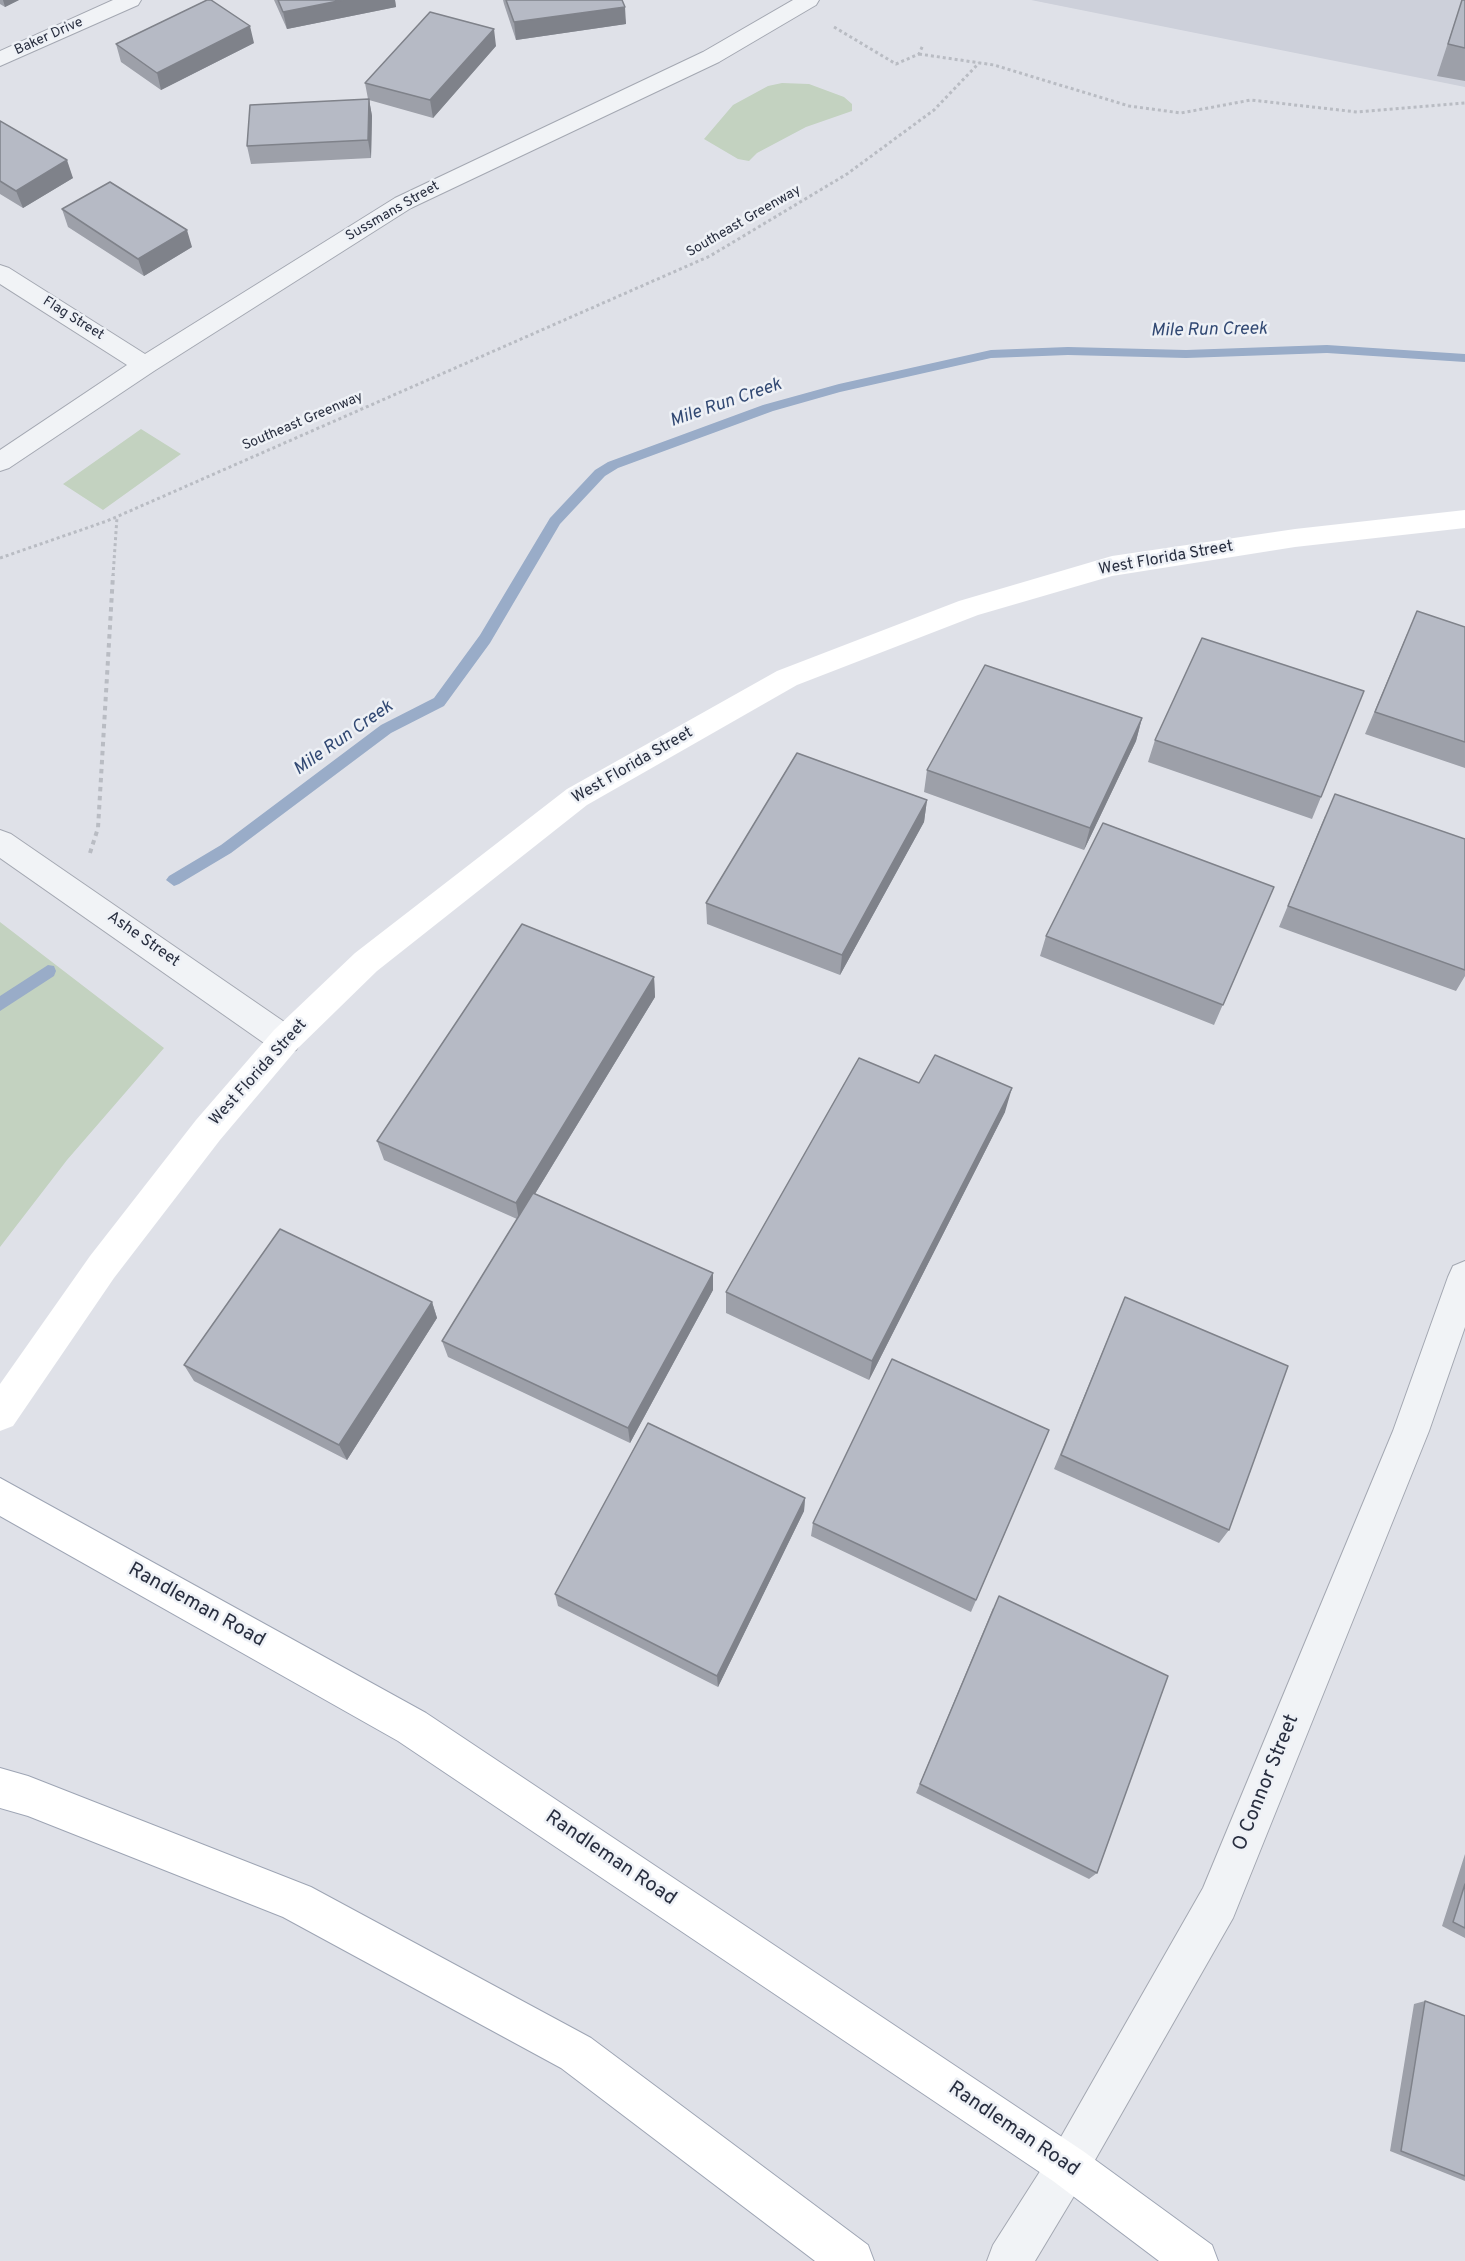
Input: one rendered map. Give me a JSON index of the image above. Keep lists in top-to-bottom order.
{
  "streets": {
    "main road": ["West Florida Street", "Randleman Road"],
    "street": [
      "Baker Drive",
      "Sussmans Street",
      "Flag Street",
      "Ashe Street",
      "O Connor Street"
    ],
    "path": ["Southeast Greenway"]
  },
  "crossings": [
    ["Sussmans Street", "Flag Street"],
    ["West Florida Street", "Ashe Street"],
    ["Randleman Road", "O Connor Street"]
  ],
  "water": ["Mile Run Creek"]
}
